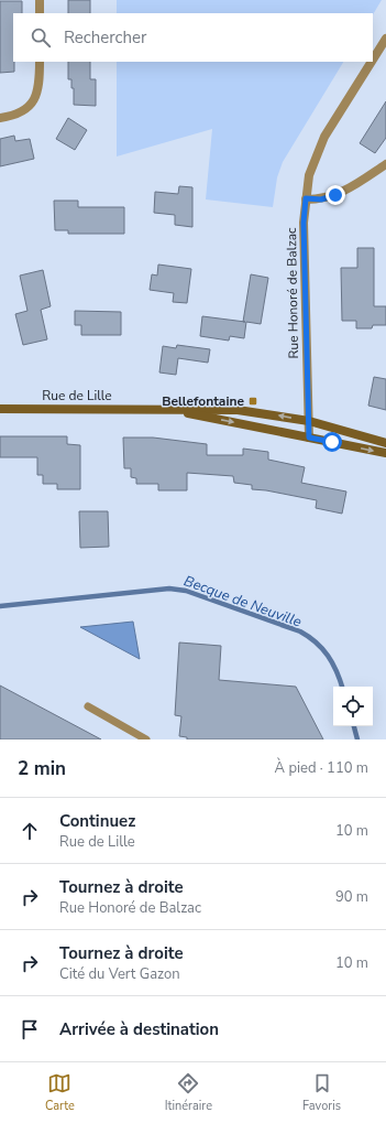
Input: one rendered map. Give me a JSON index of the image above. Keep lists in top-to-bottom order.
{
  "streets": {
    "main road": ["Rue de Lille"],
    "street": ["Rue Honoré de Balzac"]
  },
  "crossings": [
    ["Rue Honoré de Balzac", "Rue de Lille"]
  ],
  "water": ["Becque de Neuville"],
  "places": {
    "transit": ["Bellefontaine"]
  },
  "page": {
    "search": "Rechercher",
    "heading": ["2 min", "À pied · 110 m"],
    "list": [
      ["Continuez", "Rue de Lille", "10 m"],
      ["Tournez à droite", "Rue Honoré de Balzac", "90 m"],
      ["Tournez à droite", "Cité du Vert Gazon", "10 m"],
      "Arrivée à destination"
    ],
    "nav": ["Carte", "Itinéraire", "Favoris"]
  }
}
